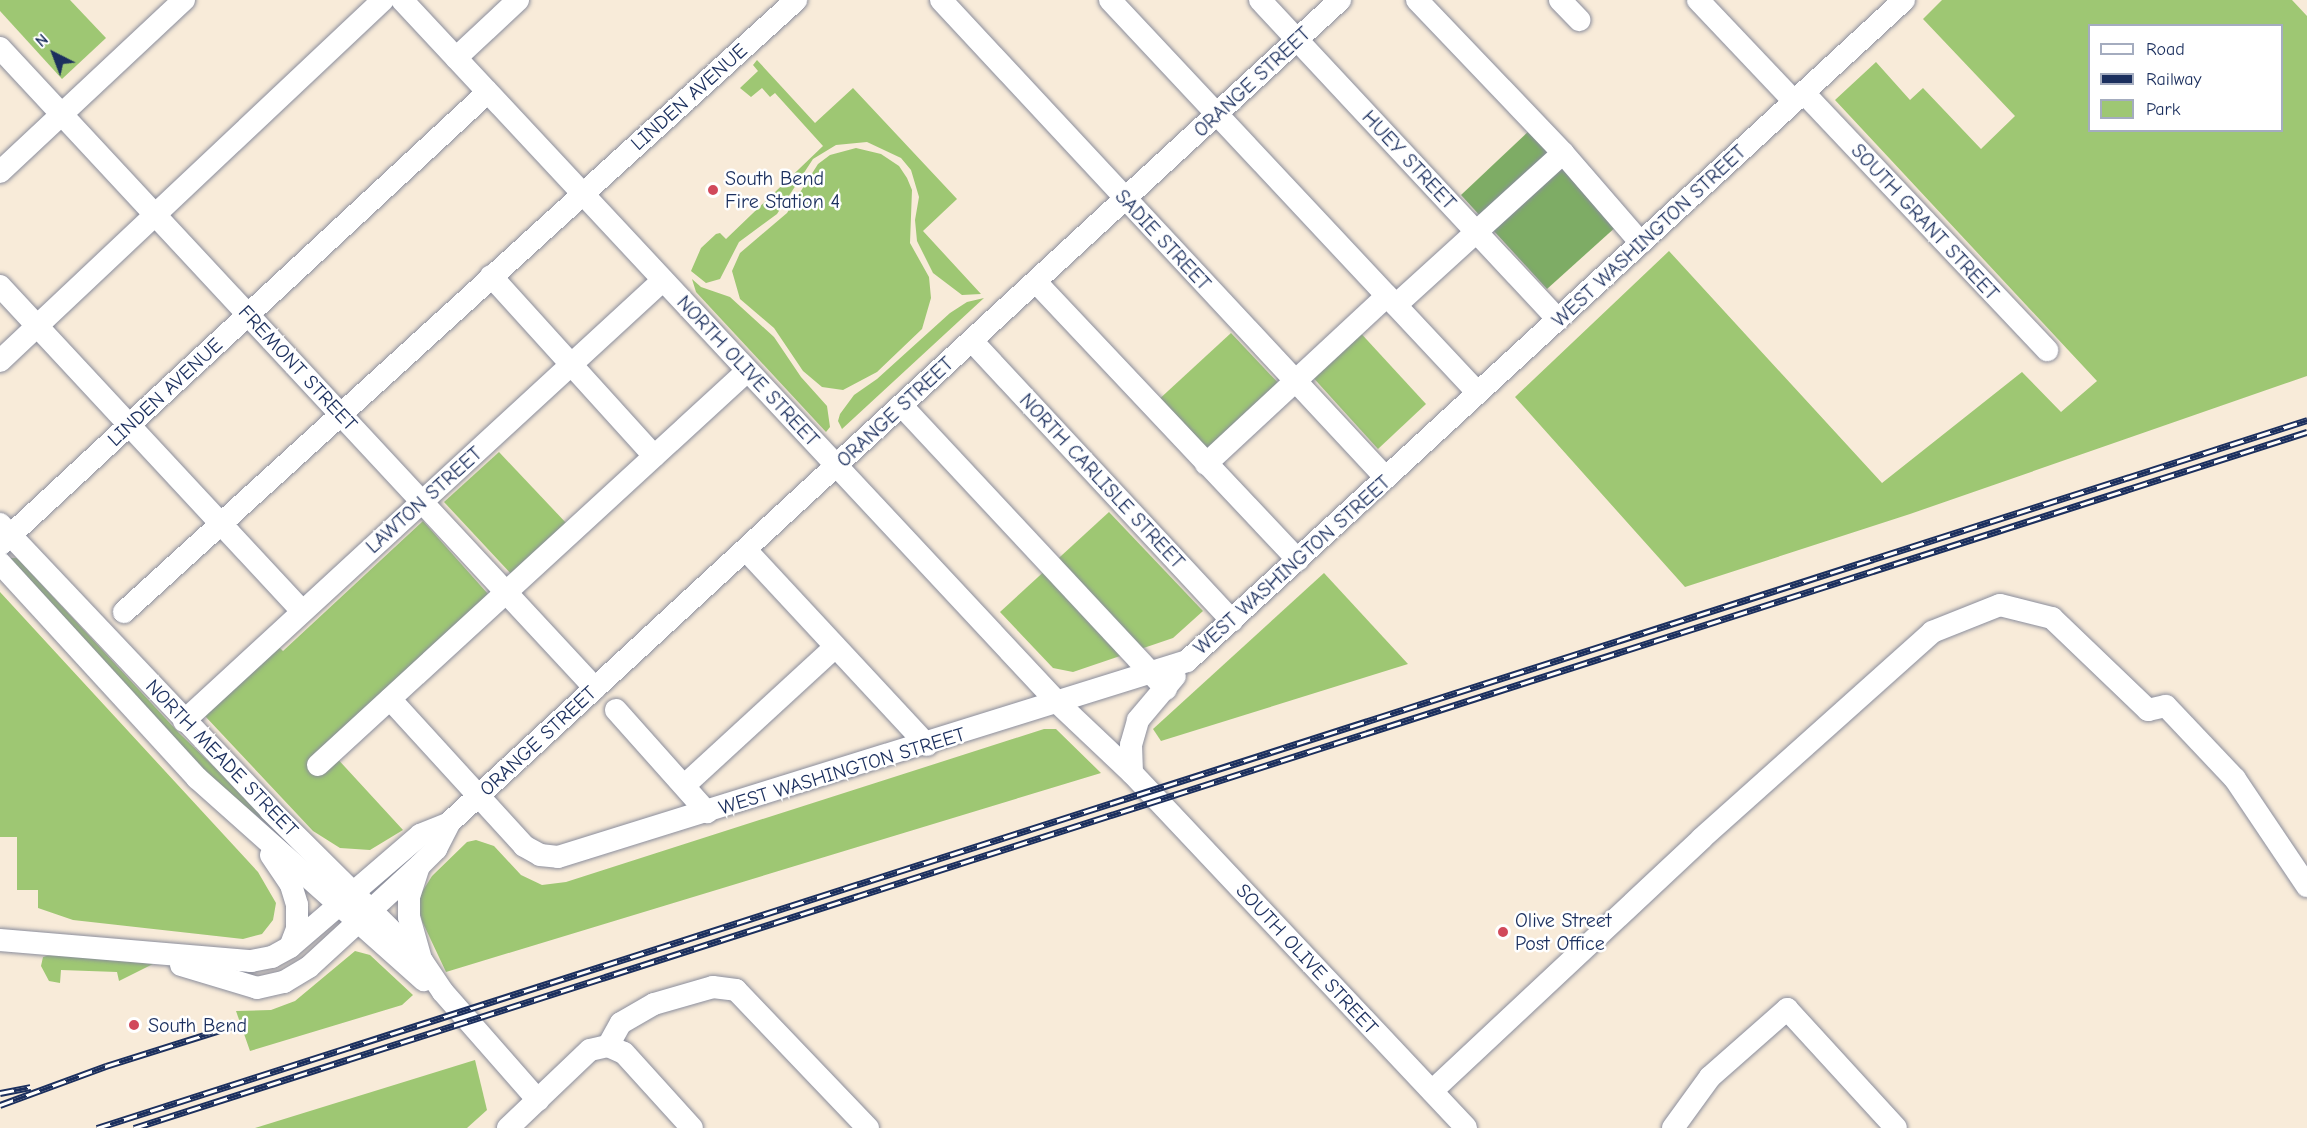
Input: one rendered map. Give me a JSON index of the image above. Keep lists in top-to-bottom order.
{
  "streets": {
    "street": [
      "ORANGE STREET",
      "LINDEN AVENUE",
      "HUEY STREET",
      "SOUTH GRANT STREET",
      "WEST WASHINGTON STREET",
      "SADIE STREET",
      "FREMONT STREET",
      "NORTH OLIVE STREET",
      "NORTH CARLISLE STREET",
      "LAWTON STREET",
      "NORTH MEADE STREET",
      "SOUTH OLIVE STREET"
    ]
  },
  "crossings": [
    ["ORANGE STREET", "HUEY STREET"],
    ["ORANGE STREET", "WEST WASHINGTON STREET"],
    ["ORANGE STREET", "SADIE STREET"],
    ["ORANGE STREET", "FREMONT STREET"],
    ["ORANGE STREET", "NORTH OLIVE STREET"],
    ["ORANGE STREET", "NORTH CARLISLE STREET"],
    ["ORANGE STREET", "NORTH MEADE STREET"],
    ["LINDEN AVENUE", "FREMONT STREET"],
    ["LINDEN AVENUE", "NORTH OLIVE STREET"],
    ["LINDEN AVENUE", "NORTH MEADE STREET"],
    ["HUEY STREET", "WEST WASHINGTON STREET"],
    ["SOUTH GRANT STREET", "WEST WASHINGTON STREET"],
    ["WEST WASHINGTON STREET", "SADIE STREET"],
    ["WEST WASHINGTON STREET", "NORTH OLIVE STREET"],
    ["WEST WASHINGTON STREET", "NORTH CARLISLE STREET"],
    ["FREMONT STREET", "LAWTON STREET"],
    ["NORTH OLIVE STREET", "LAWTON STREET"],
    ["NORTH OLIVE STREET", "SOUTH OLIVE STREET"],
    ["LAWTON STREET", "NORTH MEADE STREET"]
  ],
  "places": ["South Bend Fire Station 4", "Olive Street Post Office", "South Bend"],
  "legend": ["Road", "Railway", "Park"],
  "north": "top left"
}
